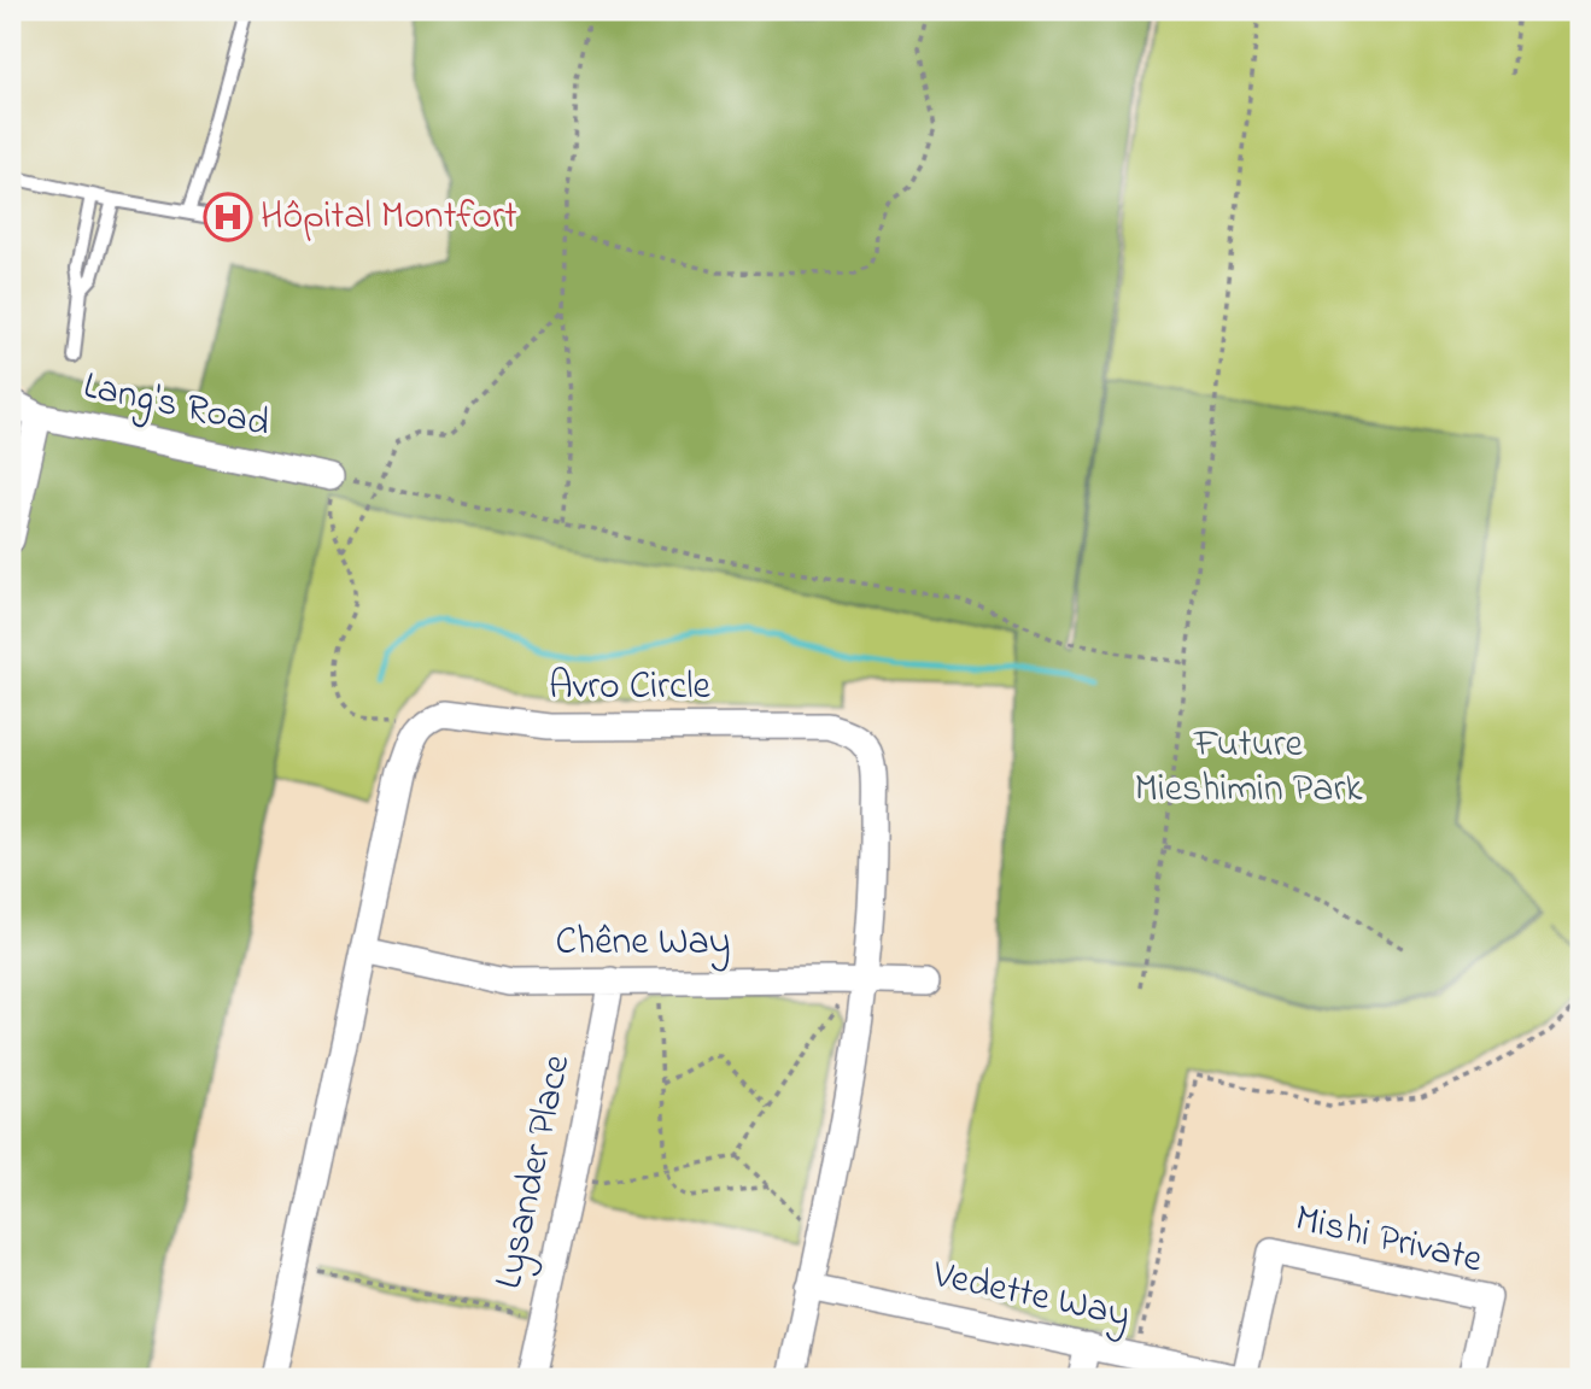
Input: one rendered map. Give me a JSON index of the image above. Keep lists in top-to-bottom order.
{
  "streets": {
    "street": [
      "Lang's Road",
      "Avro Circle",
      "Chêne Way",
      "Lysander Place",
      "Mishi Private",
      "Vedette Way"
    ]
  },
  "crossings": [
    ["Avro Circle", "Chêne Way"],
    ["Avro Circle", "Vedette Way"],
    ["Chêne Way", "Lysander Place"],
    ["Mishi Private", "Vedette Way"]
  ],
  "parks": ["Future Mieshimin Park"],
  "places": {
    "hospital": ["Hôpital Montfort"]
  }
}
